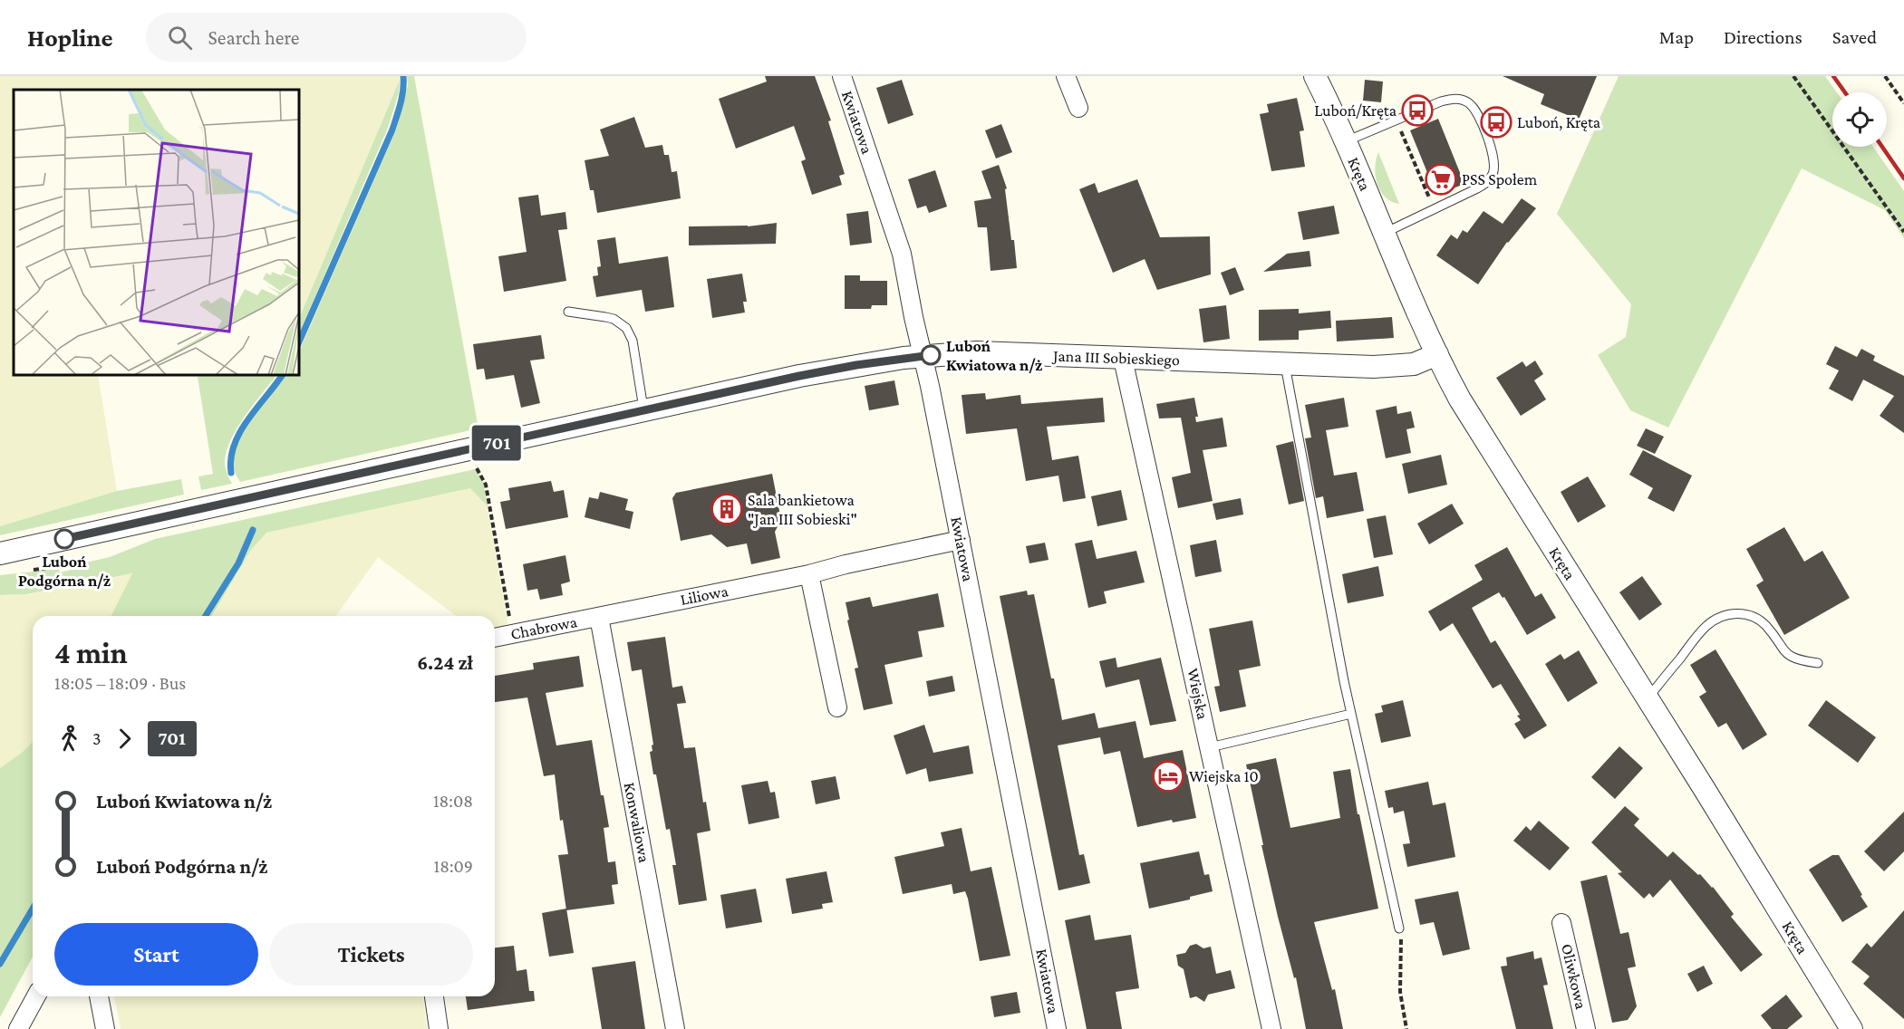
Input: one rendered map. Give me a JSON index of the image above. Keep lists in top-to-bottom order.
{
  "streets": {
    "street": [
      "Kwiatowa",
      "Kręta",
      "Jana III Sobieskiego",
      "Liliowa",
      "Chabrowa",
      "Wiejska",
      "Konwaliowa",
      "Oliwkowa"
    ]
  },
  "crossings": [
    ["Kwiatowa", "Jana III Sobieskiego"],
    ["Kwiatowa", "Liliowa"],
    ["Kręta", "Jana III Sobieskiego"],
    ["Jana III Sobieskiego", "Wiejska"],
    ["Liliowa", "Chabrowa"],
    ["Liliowa", "Konwaliowa"],
    ["Chabrowa", "Konwaliowa"]
  ],
  "places": {
    "bus stop": ["Luboń/Kręta", "Luboń, Kręta"],
    "supermarket": ["PSS Społem"],
    "other": ["Luboń Kwiatowa n/ż", "Luboń Podgórna n/ż"],
    "building": ["Sala bankietowa \"Jan III Sobieski\""],
    "hotel": ["Wiejska 10"]
  },
  "lines": ["bus line 701"],
  "page": {
    "header": "Hopline",
    "search": "Search here",
    "nav": ["Map", "Directions", "Saved"],
    "on_map": "701",
    "heading": ["4 min", "18:05 – 18:09 · Bus", "6.24 zł"],
    "legs": ["3", "701"],
    "list": [
      {
        "name": "Luboń Kwiatowa n/ż",
        "value": "18:08"
      },
      {
        "name": "Luboń Podgórna n/ż",
        "value": "18:09"
      }
    ],
    "buttons": ["Start", "Tickets"]
  }
}
